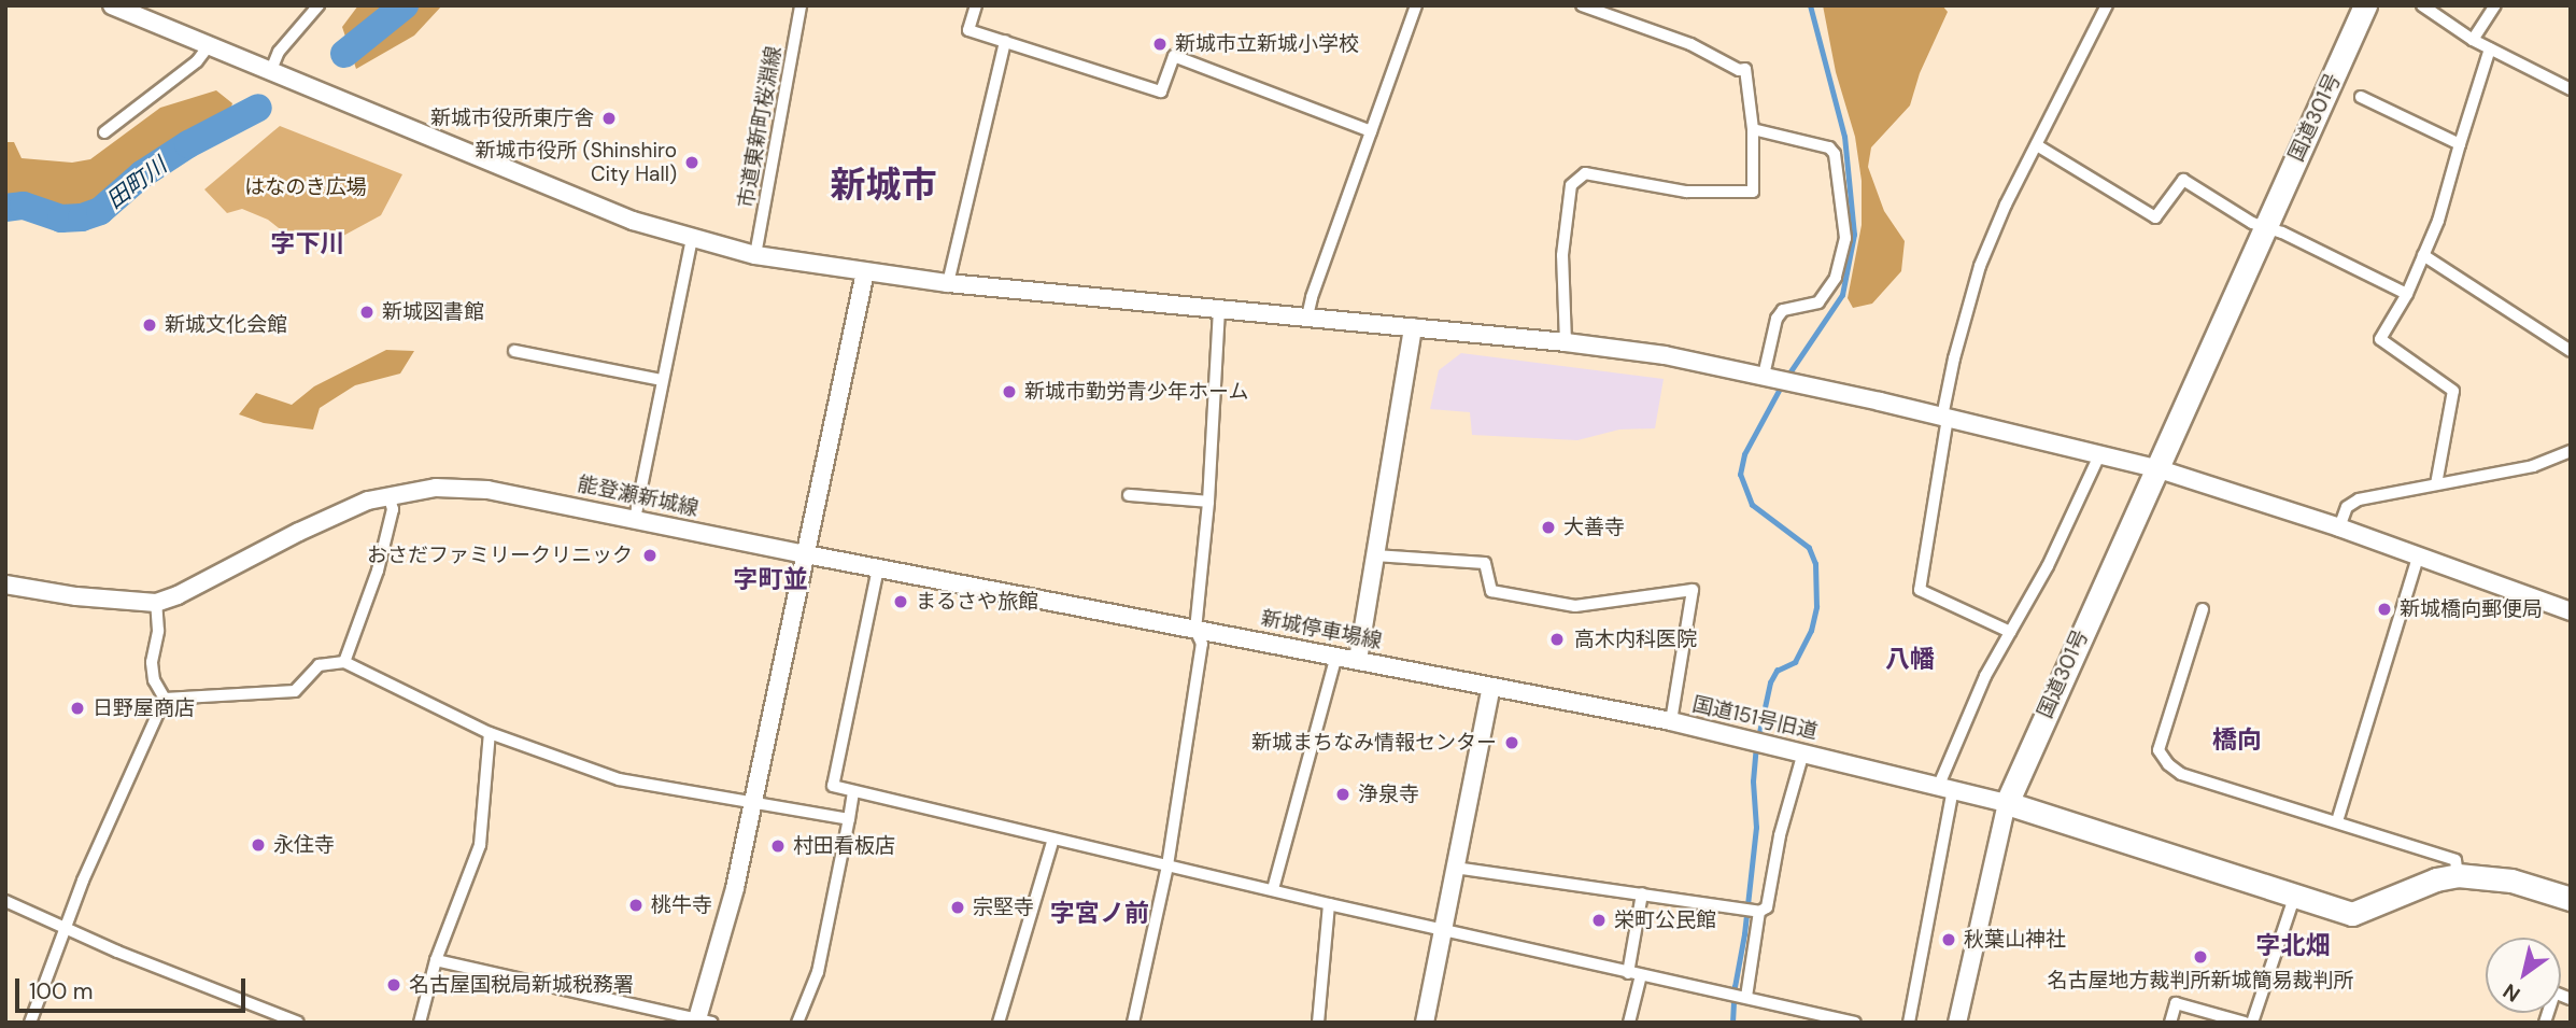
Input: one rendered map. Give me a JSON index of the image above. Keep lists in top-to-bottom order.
{
  "streets": {
    "highway": ["国道301号"],
    "street": [
      "市道東新町桜淵線",
      "能登瀬新城線",
      "新城停車場線",
      "国道151号旧道"
    ]
  },
  "crossings": [
    ["国道301号", "国道151号旧道"],
    ["能登瀬新城線", "新城停車場線"],
    ["新城停車場線", "国道151号旧道"]
  ],
  "districts": [
    "新城市",
    "字下川",
    "字町並",
    "八幡",
    "橋向",
    "字宮ノ前",
    "字北畑"
  ],
  "water": ["田町川"],
  "parks": ["はなのき広場"],
  "places": [
    "新城市立新城小学校",
    "新城市役所東庁舎",
    "新城市役所 (Shinshiro City Hall)",
    "新城図書館",
    "新城文化会館",
    "新城市勤労青少年ホーム",
    "大善寺",
    "おさだファミリークリニック",
    "まるさや旅館",
    "新城橋向郵便局",
    "高木内科医院",
    "日野屋商店",
    "新城まちなみ情報センター",
    "浄泉寺",
    "永住寺",
    "村田看板店",
    "桃牛寺",
    "宗堅寺",
    "栄町公民館",
    "秋葉山神社",
    "名古屋地方裁判所新城簡易裁判所",
    "名古屋国税局新城税務署"
  ],
  "scale_bar": "100 m",
  "north": "bottom left"
}
